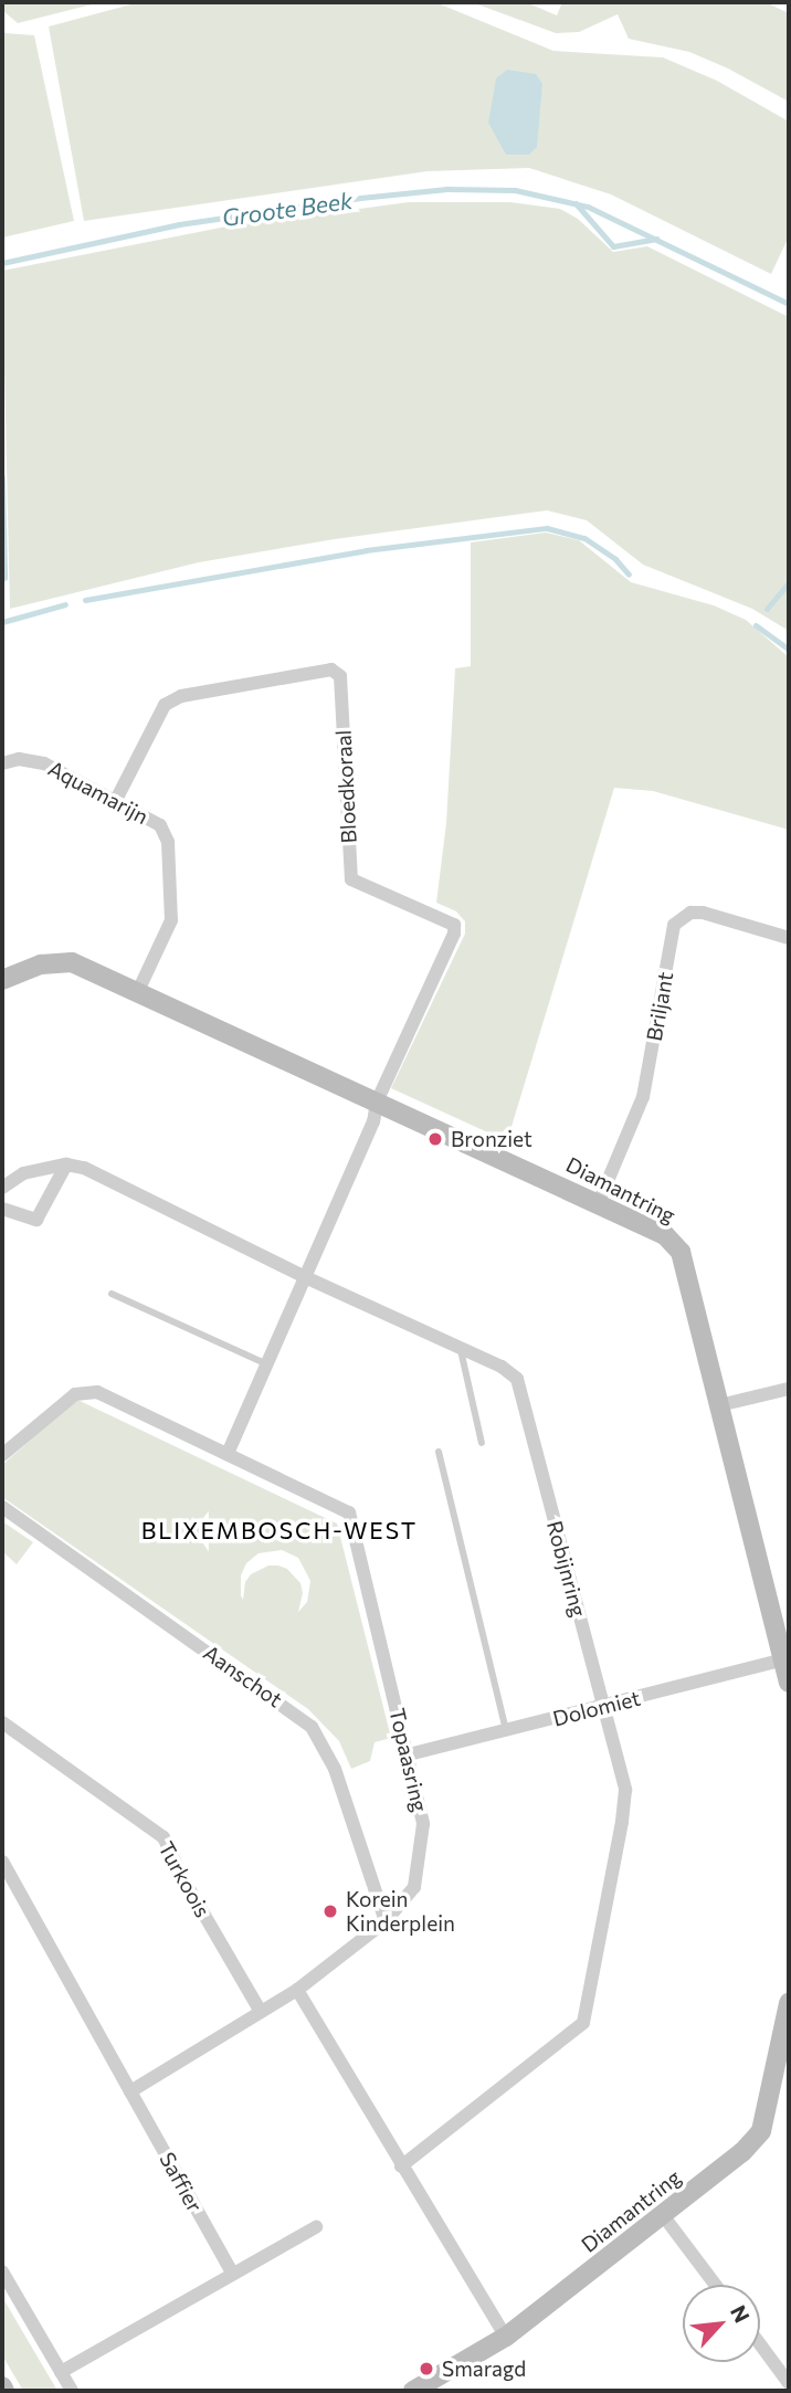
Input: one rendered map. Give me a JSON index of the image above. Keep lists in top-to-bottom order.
{
  "streets": {
    "street": [
      "Bloedkoraal",
      "Aquamarijn",
      "Briljant",
      "Diamantring",
      "Robijnring",
      "Aanschot",
      "Dolomiet",
      "Topaasring",
      "Turkoois",
      "Saffier"
    ]
  },
  "crossings": [
    ["Bloedkoraal", "Aquamarijn"],
    ["Bloedkoraal", "Diamantring"],
    ["Aquamarijn", "Diamantring"],
    ["Briljant", "Diamantring"],
    ["Diamantring", "Dolomiet"],
    ["Robijnring", "Dolomiet"],
    ["Aanschot", "Topaasring"],
    ["Dolomiet", "Topaasring"],
    ["Topaasring", "Turkoois"],
    ["Topaasring", "Saffier"]
  ],
  "districts": ["BLIXEMBOSCH-WEST"],
  "water": ["Groote Beek"],
  "places": ["Bronziet", "Korein Kinderplein", "Smaragd"],
  "north": "top right"
}
